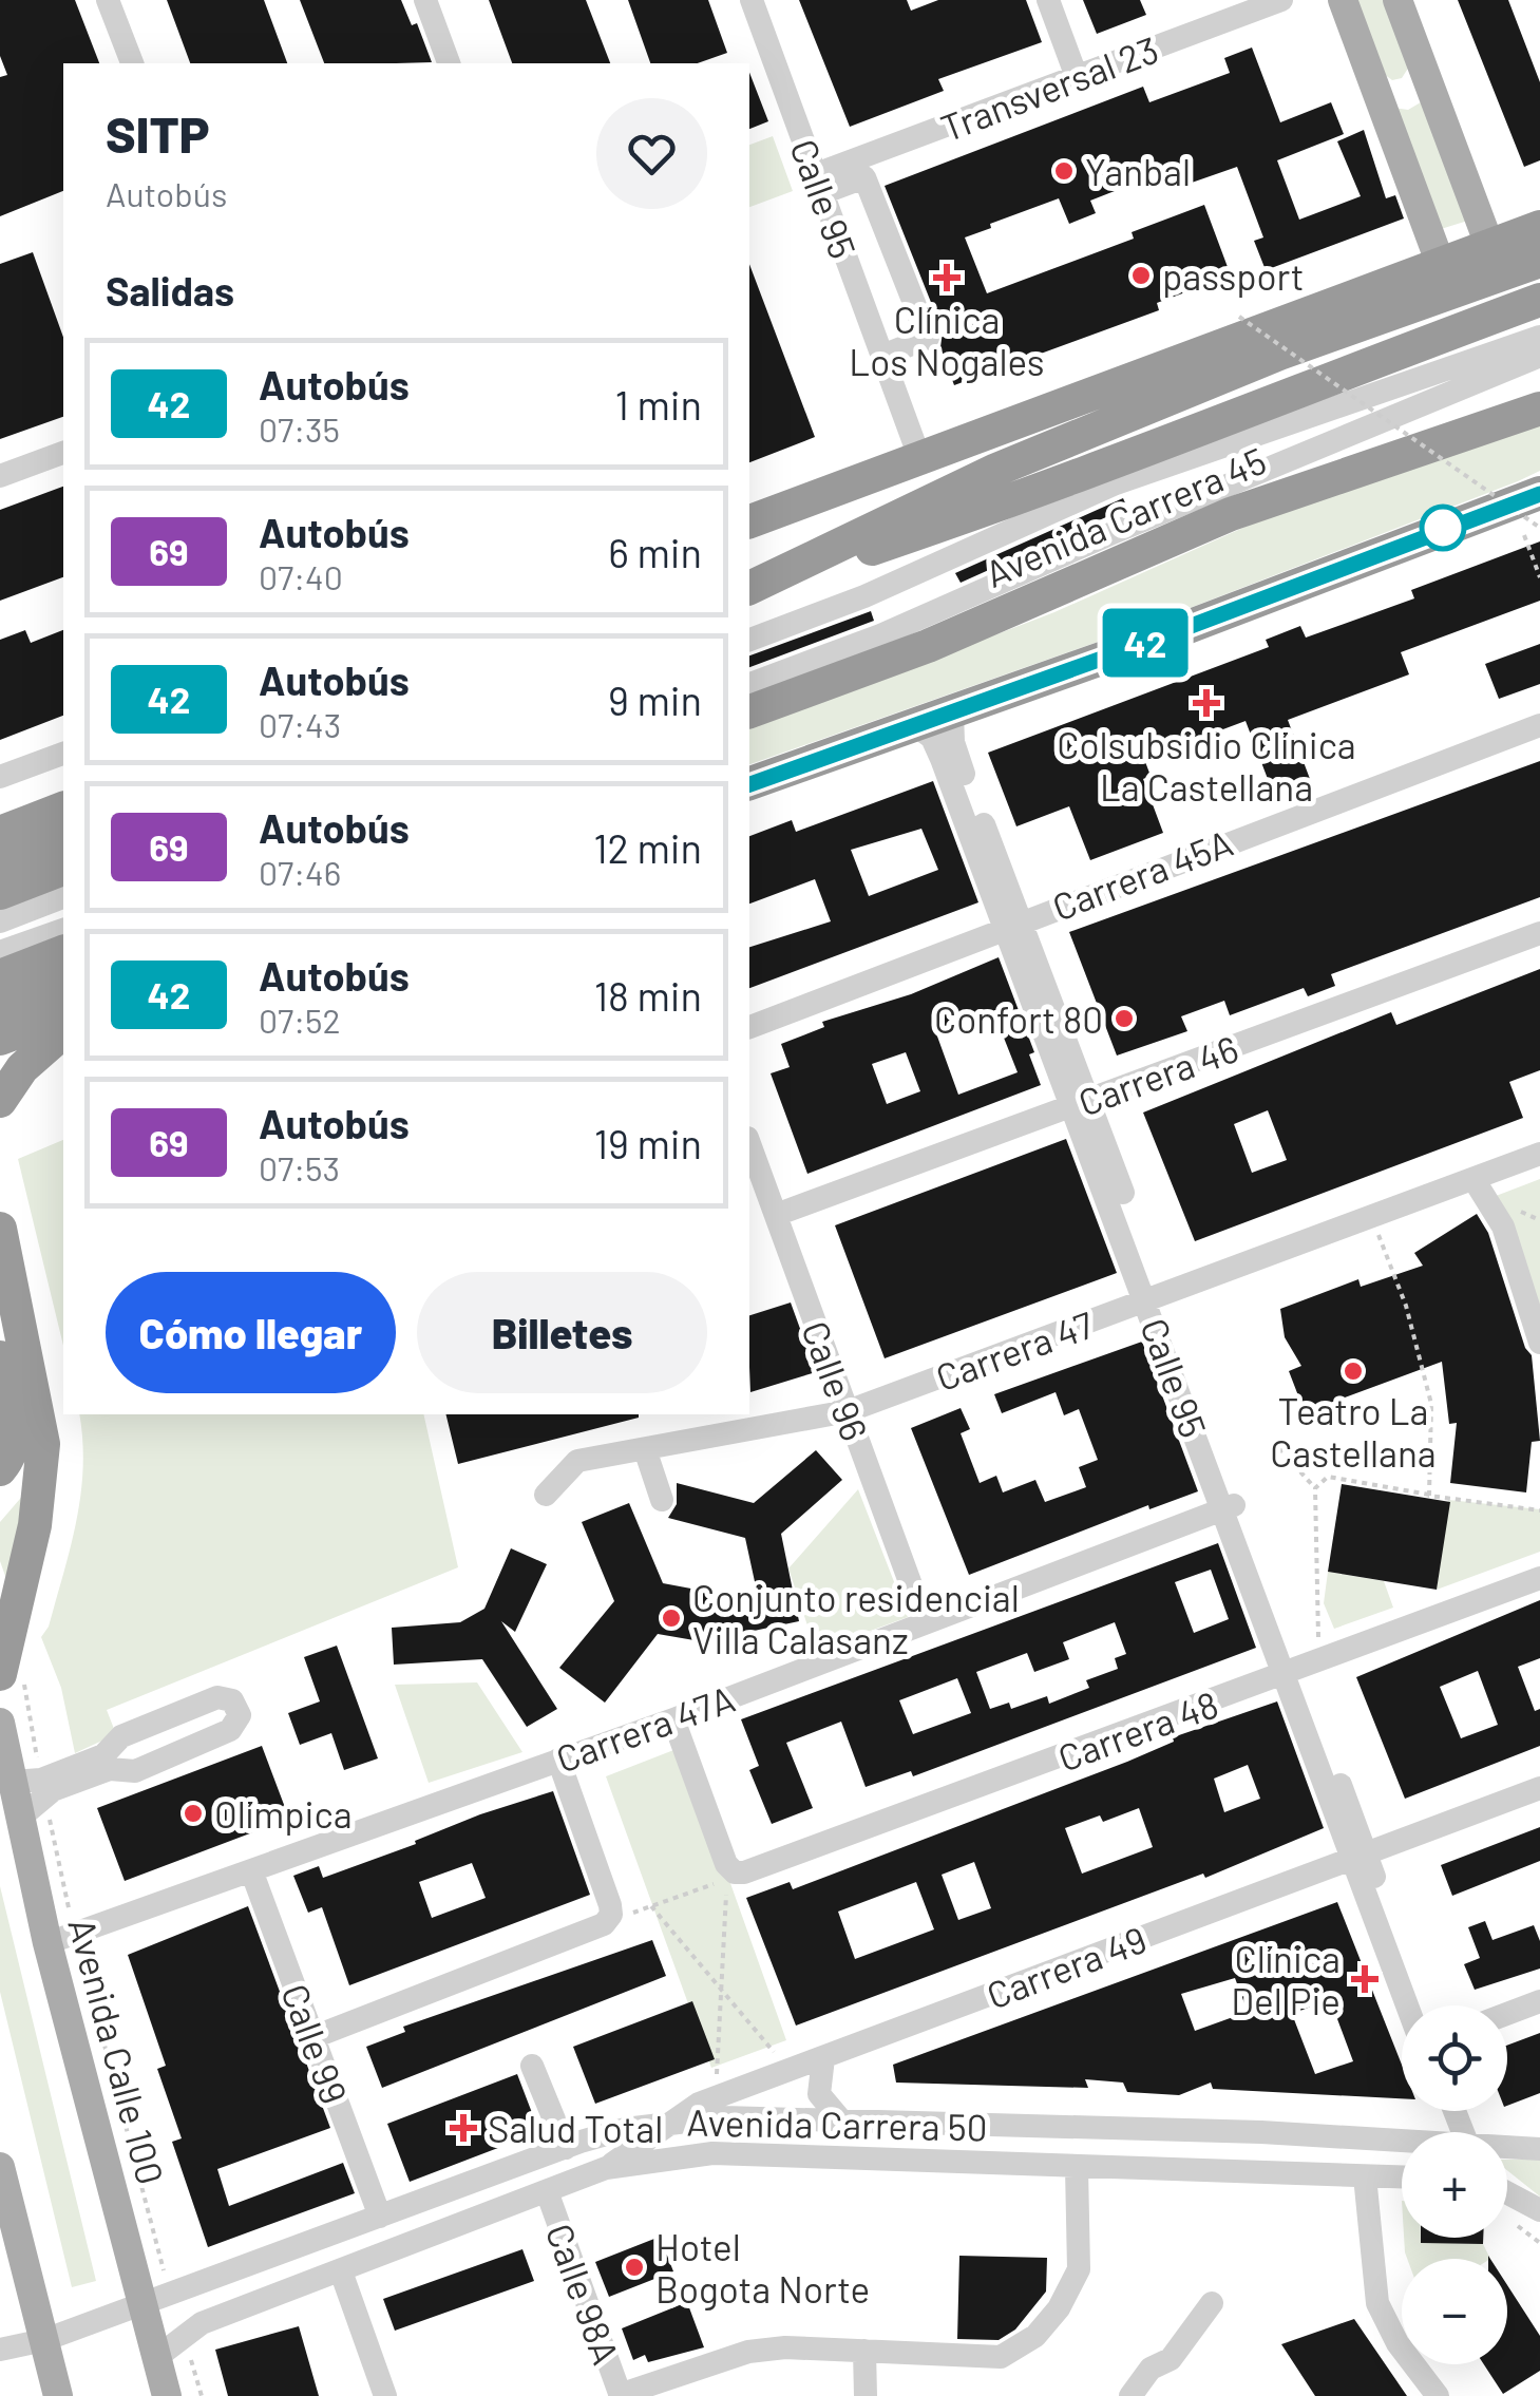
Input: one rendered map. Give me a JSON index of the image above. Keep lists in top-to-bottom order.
{
  "streets": {
    "highway": ["Avenida Carrera 45"],
    "main road": ["Avenida Calle 100"],
    "street": [
      "Transversal 23",
      "Calle 95",
      "Carrera 45A",
      "Carrera 46",
      "Carrera 47",
      "Calle 96",
      "Carrera 47A",
      "Carrera 48",
      "Carrera 49",
      "Calle 99",
      "Avenida Carrera 50",
      "Calle 98A"
    ]
  },
  "crossings": [
    ["Transversal 23", "Calle 95"],
    ["Calle 95", "Carrera 45A"],
    ["Calle 95", "Carrera 46"],
    ["Calle 95", "Carrera 47"],
    ["Calle 95", "Carrera 47A"],
    ["Calle 95", "Carrera 48"],
    ["Calle 95", "Carrera 49"],
    ["Carrera 46", "Calle 96"],
    ["Carrera 47", "Calle 96"],
    ["Calle 96", "Carrera 47A"],
    ["Carrera 47A", "Carrera 48"],
    ["Carrera 47A", "Calle 99"],
    ["Carrera 47A", "Avenida Calle 100"],
    ["Carrera 49", "Avenida Carrera 50"],
    ["Calle 99", "Avenida Carrera 50"],
    ["Avenida Calle 100", "Avenida Carrera 50"],
    ["Avenida Carrera 50", "Calle 98A"]
  ],
  "places": {
    "other": [
      "Yanbal",
      "passport",
      "Confort 80",
      "Teatro La Castellana",
      "Conjunto residencial Villa Calasanz",
      "Olímpica",
      "Hotel Bogota Norte"
    ],
    "health": [
      "Clínica Los Nogales",
      "Colsubsidio Clínica La Castellana",
      "Clínica Del Pie",
      "Salud Total"
    ]
  },
  "lines": ["bus line 42"],
  "page": {
    "on_map": "42",
    "heading": [
      ["SITP", "Autobús"],
      "Salidas"
    ],
    "list": [
      {
        "mark": "42",
        "name": "Autobús",
        "note": "07:35",
        "value": "1 min"
      },
      {
        "mark": "69",
        "name": "Autobús",
        "note": "07:40",
        "value": "6 min"
      },
      {
        "mark": "42",
        "name": "Autobús",
        "note": "07:43",
        "value": "9 min"
      },
      {
        "mark": "69",
        "name": "Autobús",
        "note": "07:46",
        "value": "12 min"
      },
      {
        "mark": "42",
        "name": "Autobús",
        "note": "07:52",
        "value": "18 min"
      },
      {
        "mark": "69",
        "name": "Autobús",
        "note": "07:53",
        "value": "19 min"
      }
    ],
    "buttons": ["Cómo llegar", "Billetes"],
    "map_buttons": ["+", "−"]
  }
}
